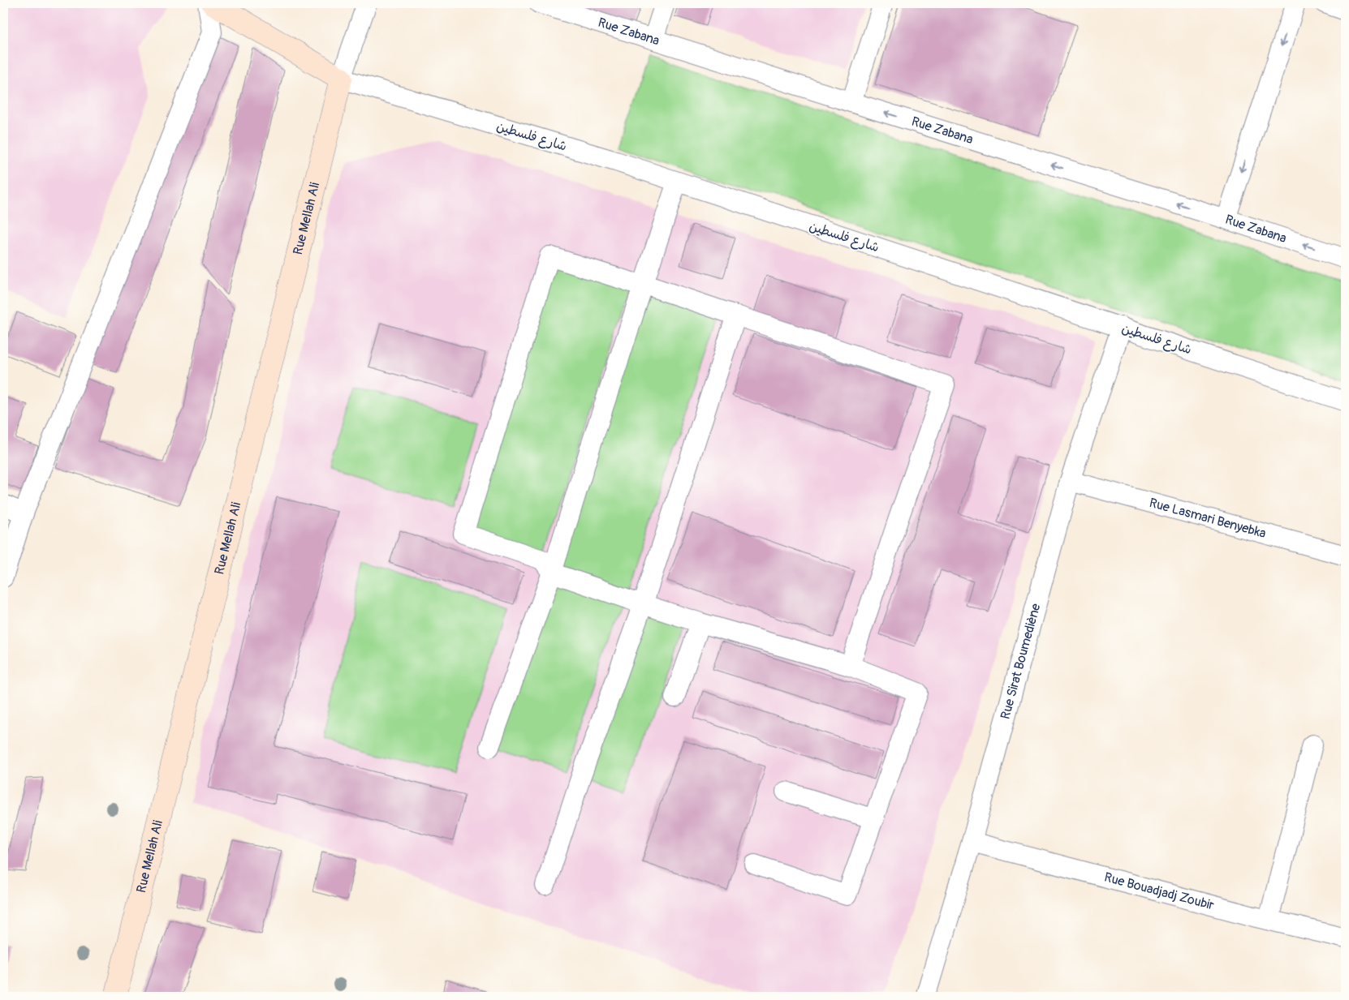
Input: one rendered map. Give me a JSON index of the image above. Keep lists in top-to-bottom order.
{
  "streets": {
    "main road": ["Rue Mellah Ali"],
    "street": [
      "Rue Zabana",
      "شارع فلسطين",
      "Rue Lasmari Benyebka",
      "Rue Sirat Boumediène",
      "Rue Bouadjadj Zoubir"
    ]
  },
  "crossings": [
    ["شارع فلسطين", "Rue Mellah Ali"],
    ["شارع فلسطين", "Rue Sirat Boumediène"],
    ["Rue Lasmari Benyebka", "Rue Sirat Boumediène"],
    ["Rue Sirat Boumediène", "Rue Bouadjadj Zoubir"]
  ],
  "one_way": ["Rue Zabana"]
}
